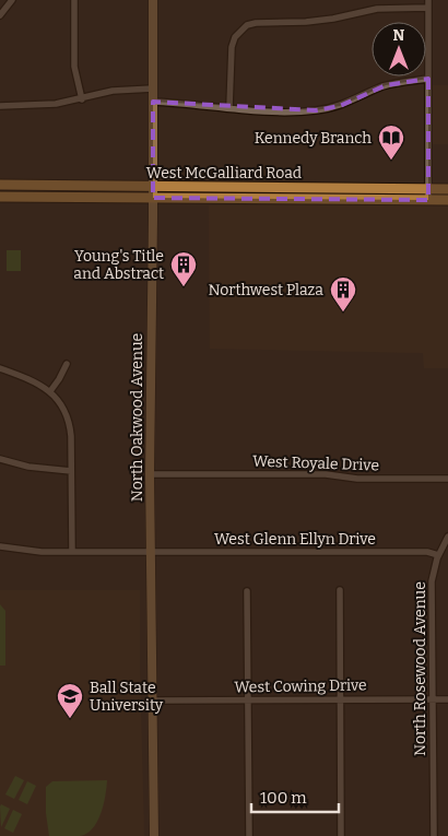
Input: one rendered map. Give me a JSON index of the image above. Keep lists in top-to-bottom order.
{
  "streets": {
    "main road": ["West McGalliard Road"],
    "street": [
      "North Oakwood Avenue",
      "West Royale Drive",
      "West Glenn Ellyn Drive",
      "North Rosewood Avenue",
      "West Cowing Drive"
    ]
  },
  "crossings": [
    ["West McGalliard Road", "North Oakwood Avenue"],
    ["North Oakwood Avenue", "West Royale Drive"],
    ["North Oakwood Avenue", "West Glenn Ellyn Drive"],
    ["North Oakwood Avenue", "West Cowing Drive"],
    ["West Glenn Ellyn Drive", "North Rosewood Avenue"],
    ["North Rosewood Avenue", "West Cowing Drive"]
  ],
  "places": {
    "library": ["Kennedy Branch"],
    "building": ["Young's Title and Abstract", "Northwest Plaza"],
    "school or university": ["Ball State University"]
  },
  "scale_bar": "100 m",
  "north": "top"
}
